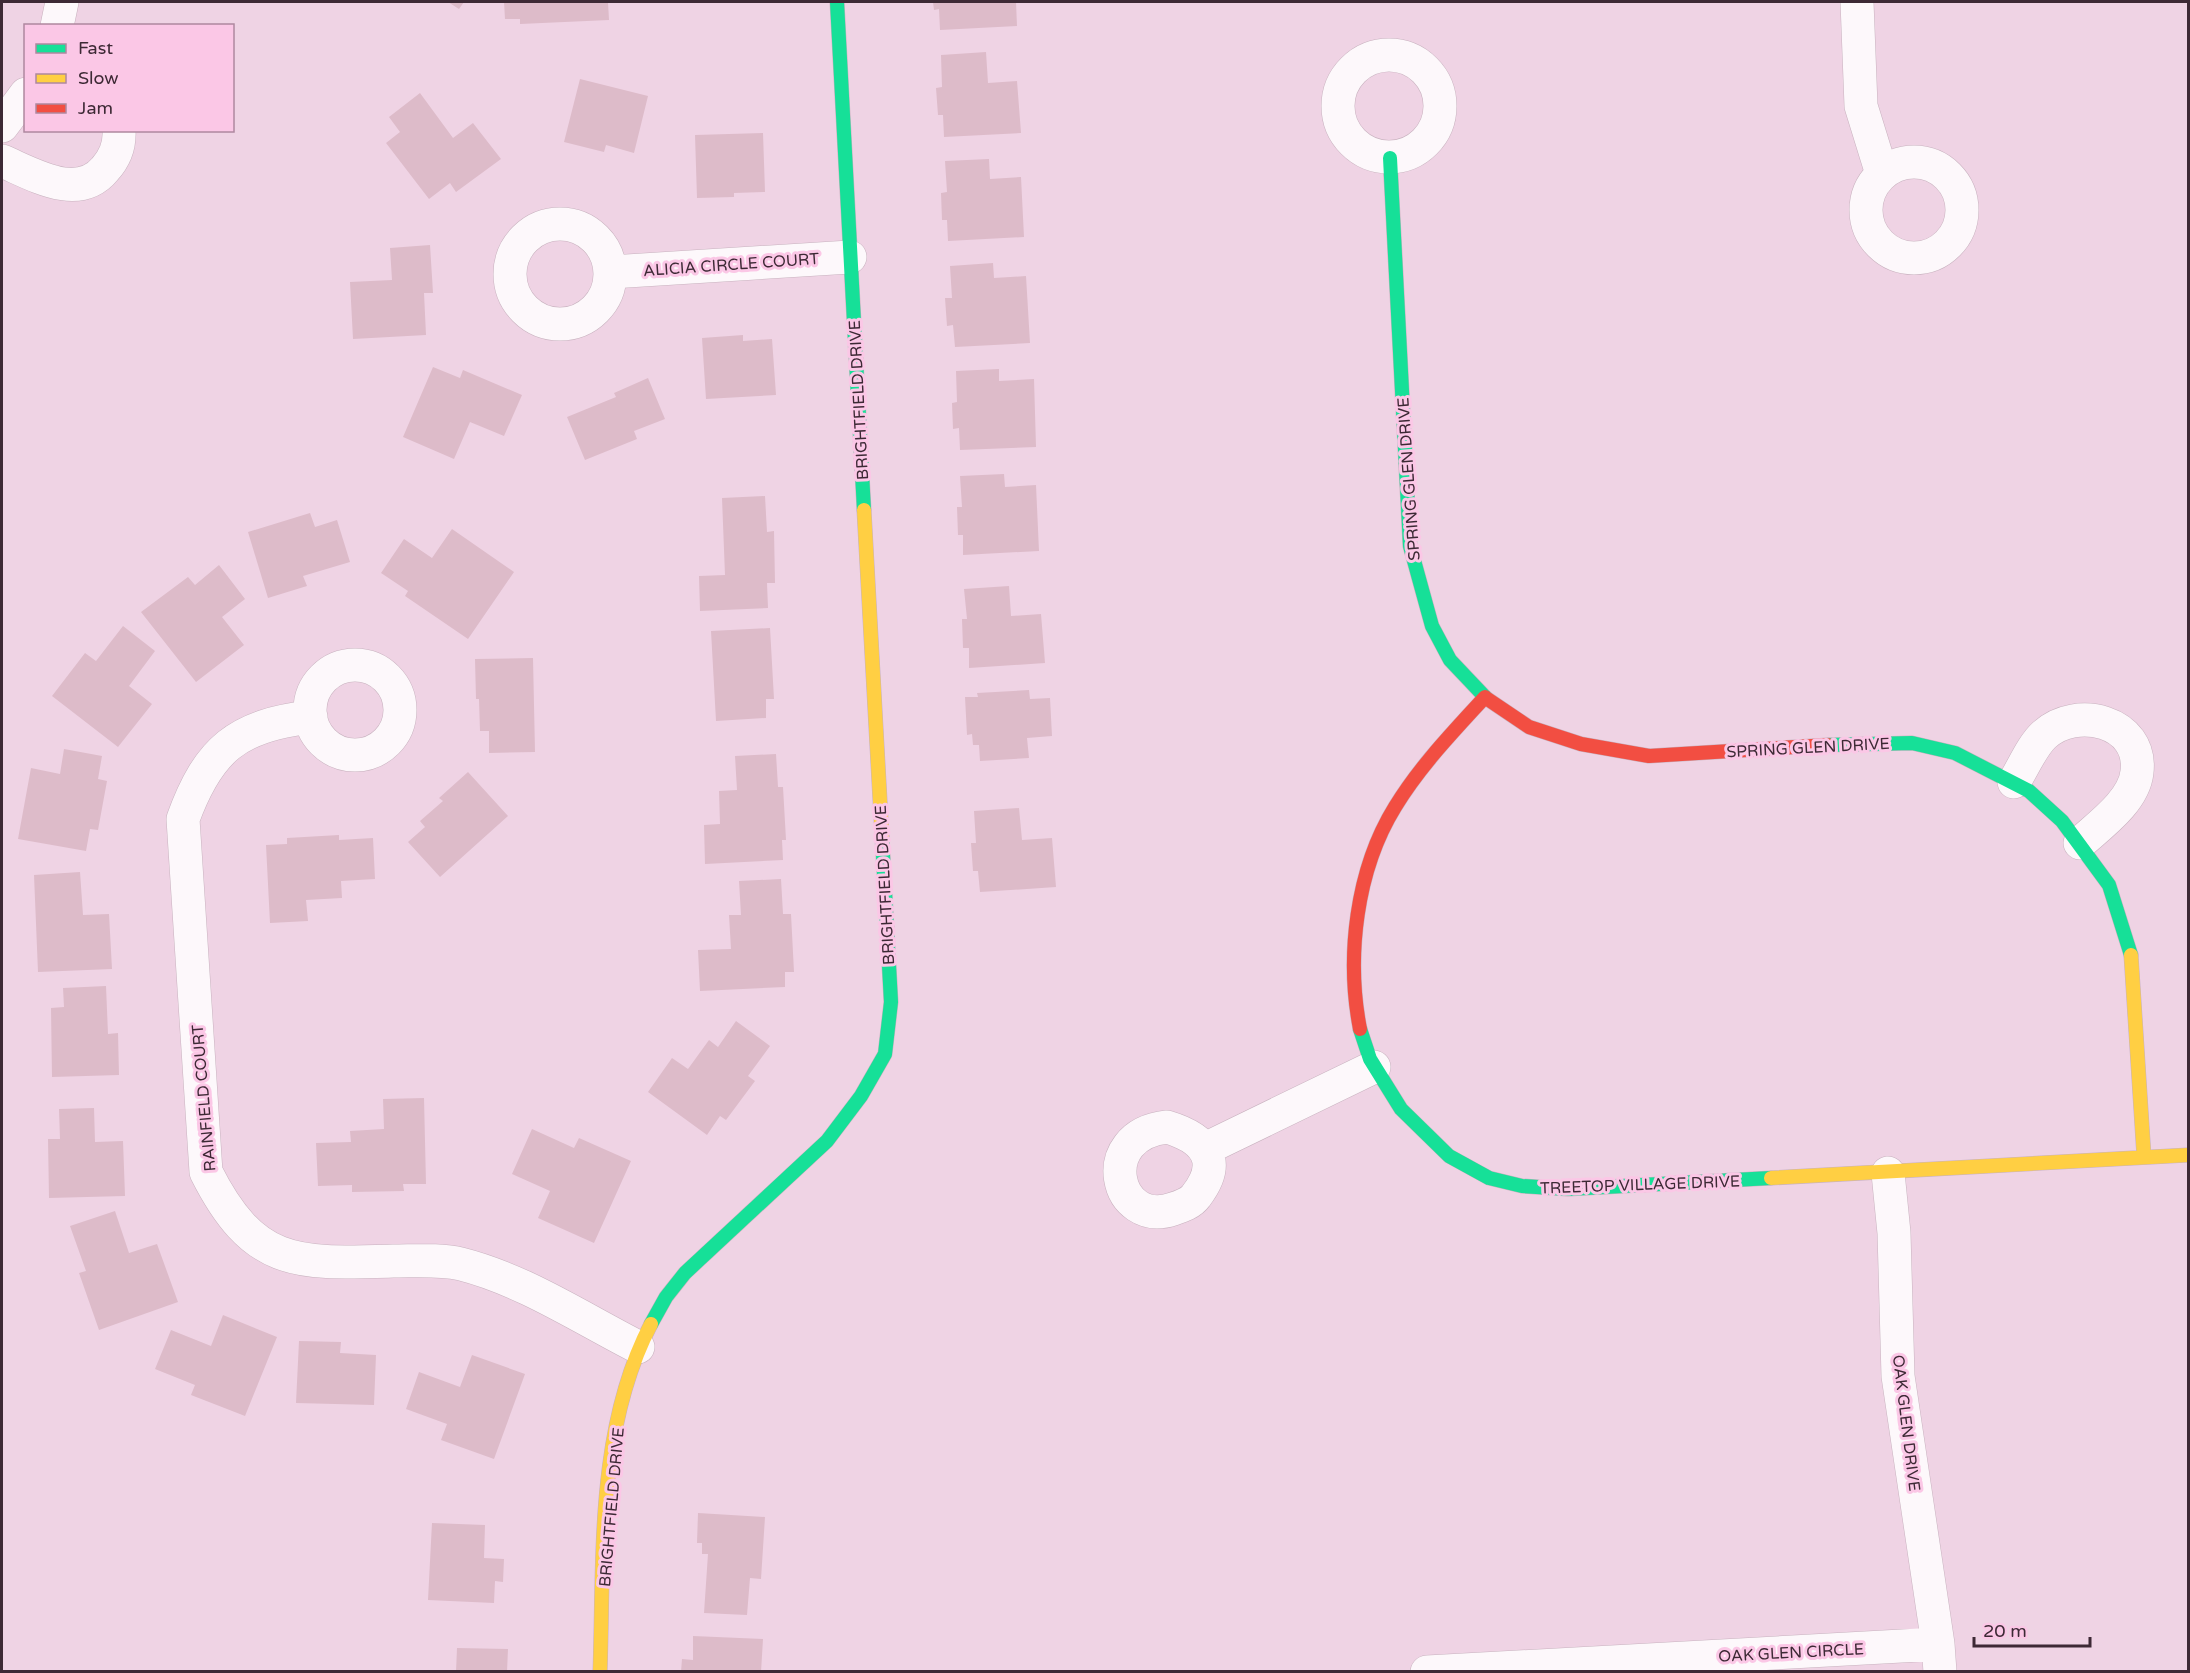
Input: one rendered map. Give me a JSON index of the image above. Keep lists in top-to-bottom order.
{
  "streets": {
    "street": [
      "ALICIA CIRCLE COURT",
      "BRIGHTFIELD DRIVE",
      "SPRING GLEN DRIVE",
      "RAINFIELD COURT",
      "TREETOP VILLAGE DRIVE",
      "OAK GLEN DRIVE",
      "OAK GLEN CIRCLE"
    ]
  },
  "crossings": [
    ["ALICIA CIRCLE COURT", "BRIGHTFIELD DRIVE"],
    ["BRIGHTFIELD DRIVE", "RAINFIELD COURT"],
    ["SPRING GLEN DRIVE", "TREETOP VILLAGE DRIVE"],
    ["TREETOP VILLAGE DRIVE", "OAK GLEN DRIVE"],
    ["OAK GLEN DRIVE", "OAK GLEN CIRCLE"]
  ],
  "legend": ["Fast", "Slow", "Jam"],
  "scale_bar": "20 m"
}
